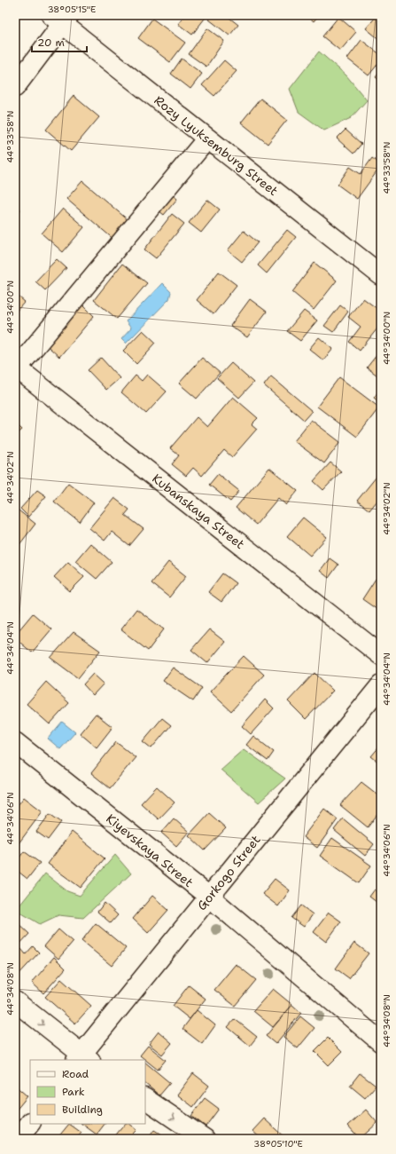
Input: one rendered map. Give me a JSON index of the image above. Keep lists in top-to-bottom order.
{
  "streets": {
    "street": [
      "Rozy Lyuksemburg Street",
      "Kubanskaya Street",
      "Kiyevskaya Street",
      "Gorkogo Street"
    ]
  },
  "crossings": [
    ["Kiyevskaya Street", "Gorkogo Street"]
  ],
  "legend": ["Road", "Park", "Building"],
  "scale_bar": "20 m",
  "coordinates": [
    "38°05'15\"E",
    "44°33'58\"N",
    "44°34'00\"N",
    "44°34'02\"N",
    "44°34'04\"N",
    "44°34'06\"N",
    "44°34'08\"N",
    "38°05'10\"E"
  ]
}
